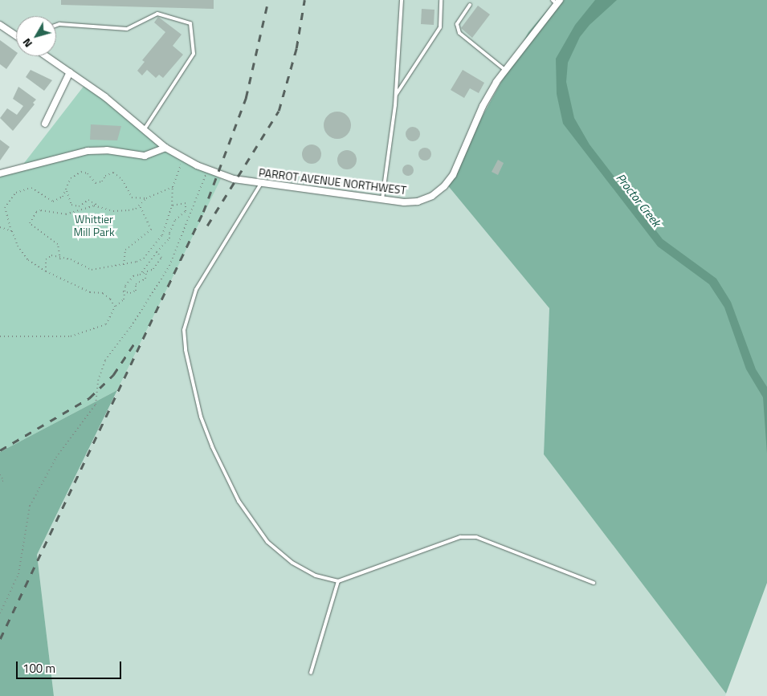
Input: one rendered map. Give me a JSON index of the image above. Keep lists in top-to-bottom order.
{
  "streets": {
    "street": ["PARROT AVENUE NORTHWEST"]
  },
  "water": ["Proctor Creek"],
  "parks": ["Whittier Mill Park"],
  "scale_bar": "100 m",
  "north": "bottom left"
}
